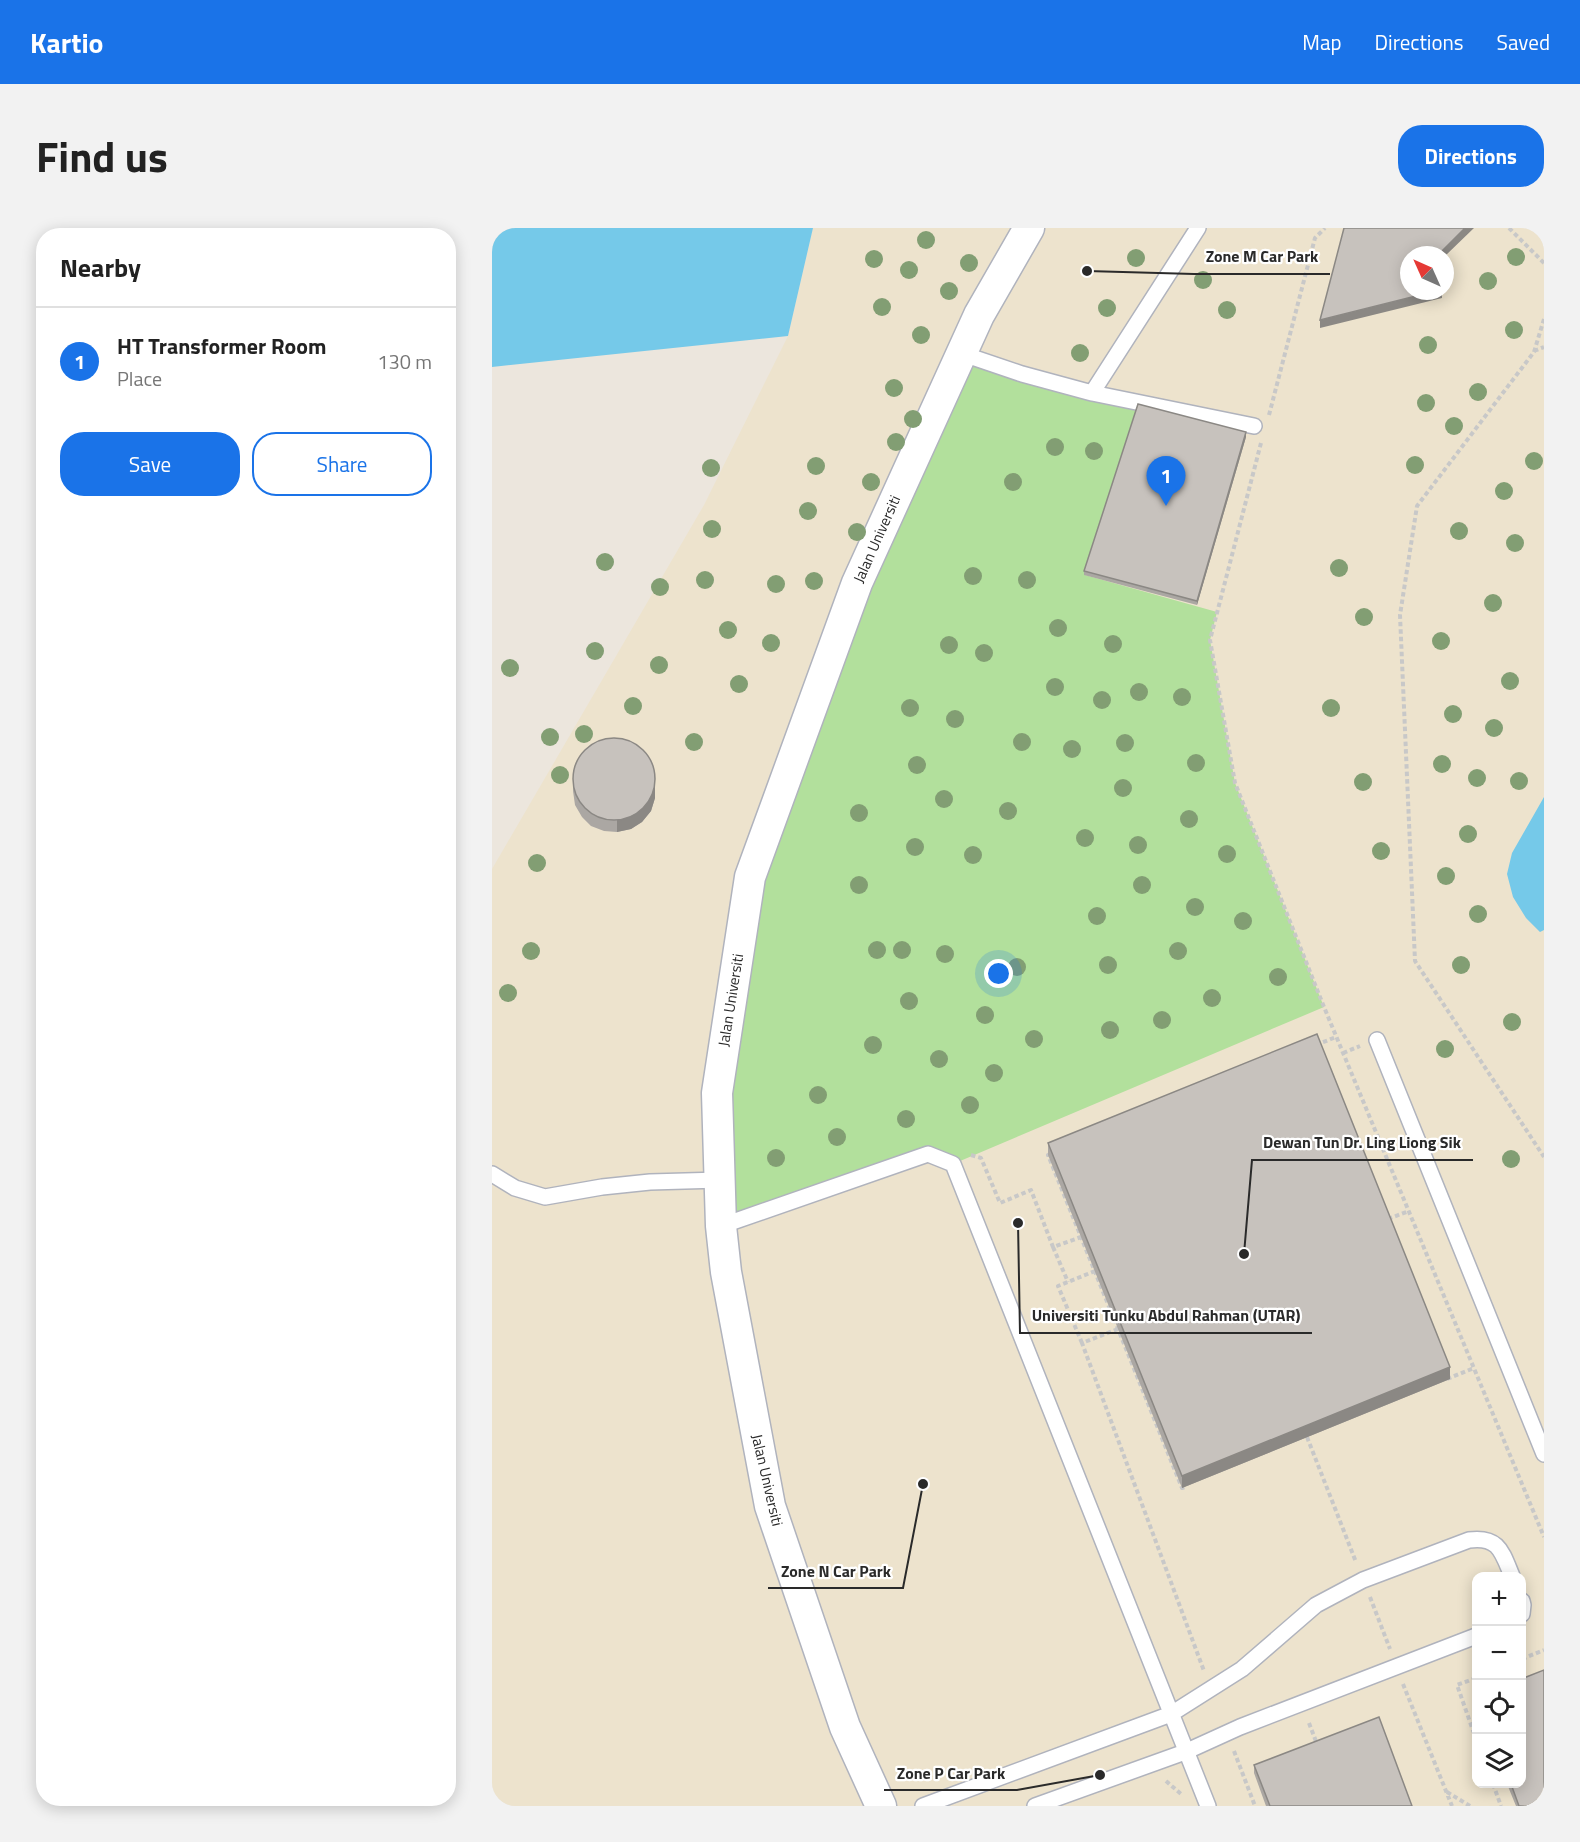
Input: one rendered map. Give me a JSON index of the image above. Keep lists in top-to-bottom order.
{
  "streets": {
    "street": ["Jalan Universiti"]
  },
  "places": [
    "Zone M Car Park",
    "Universiti Tunku Abdul Rahman (UTAR)",
    "Dewan Tun Dr. Ling Liong Sik",
    "Zone N Car Park",
    "Zone P Car Park"
  ],
  "north": "top left",
  "page": {
    "header": "Kartio",
    "nav": ["Map", "Directions", "Saved"],
    "title": "Find us",
    "buttons": [
      "Directions",
      ["Save", "Share"]
    ],
    "heading": "Nearby",
    "list": [
      {
        "mark": "1",
        "name": "HT Transformer Room",
        "note": "Place",
        "value": "130 m"
      }
    ],
    "pins": "1",
    "map_buttons": ["+", "−"]
  }
}
